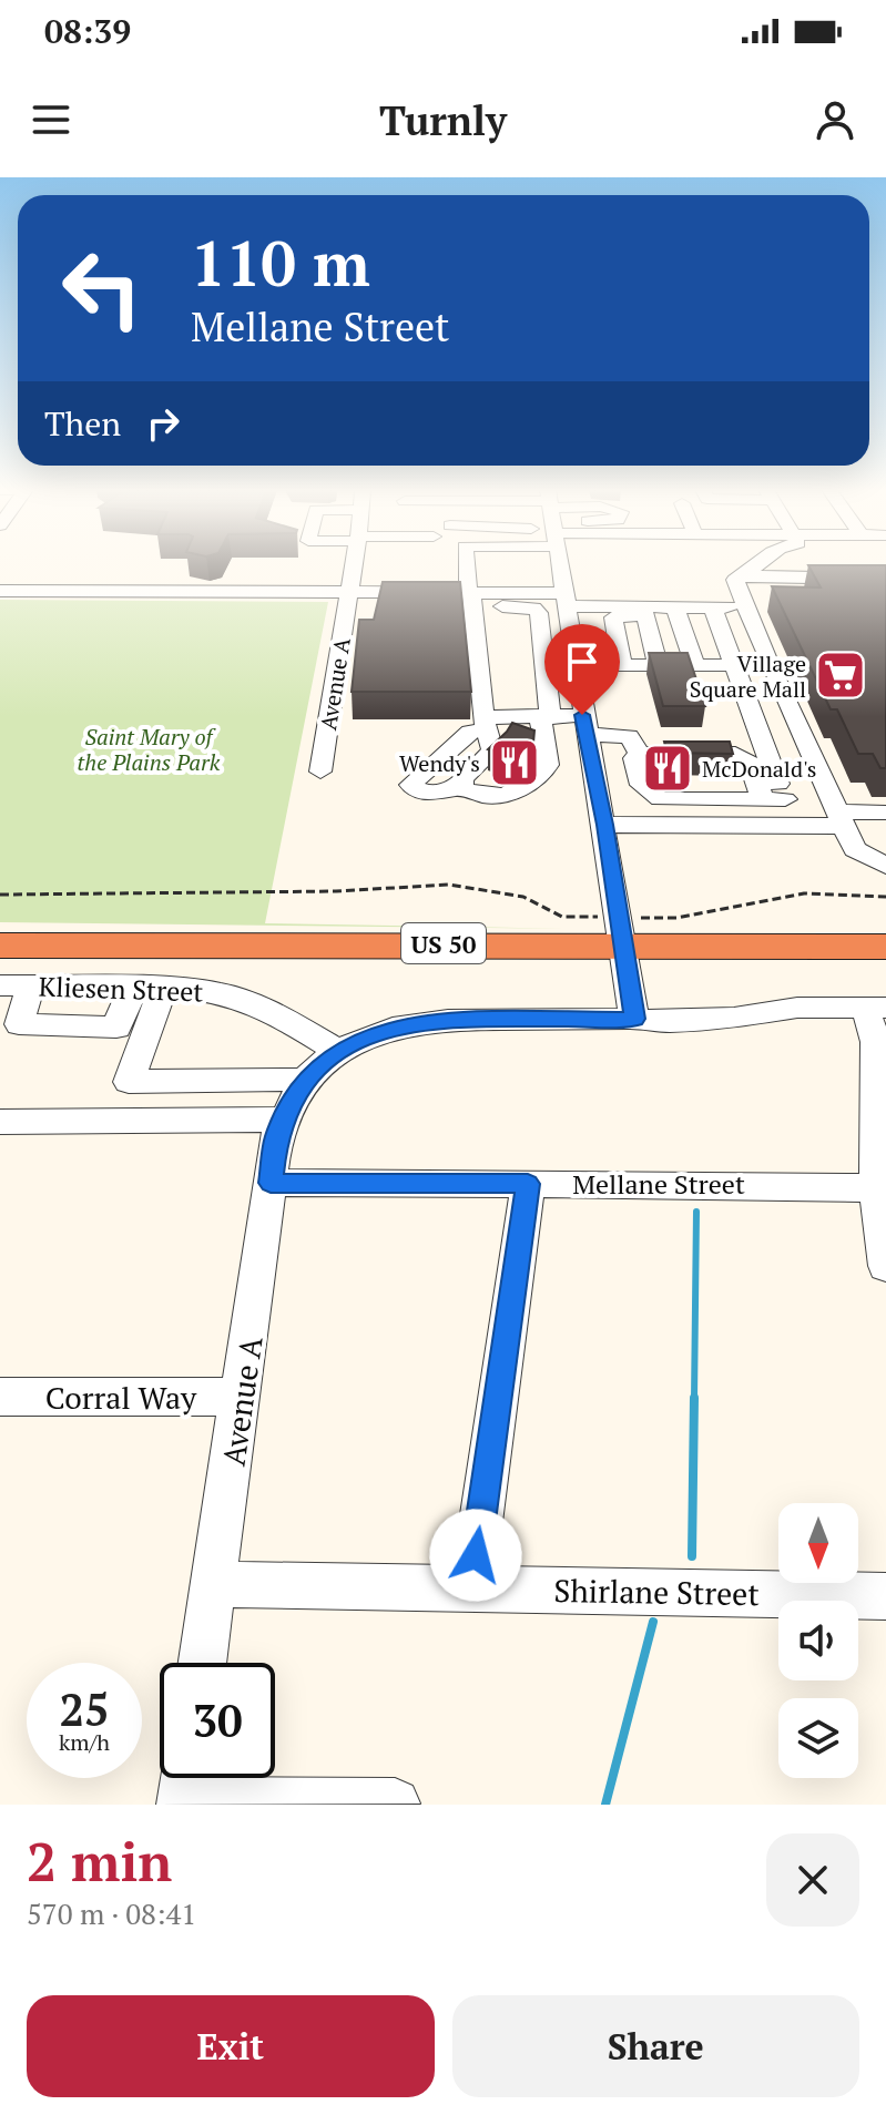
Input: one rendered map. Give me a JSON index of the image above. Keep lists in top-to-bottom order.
{
  "streets": {
    "highway": ["US 50"],
    "street": [
      "Avenue A",
      "Kliesen Street",
      "Mellane Street",
      "Corral Way",
      "Shirlane Street"
    ]
  },
  "crossings": [
    ["Avenue A", "Kliesen Street"],
    ["Avenue A", "Mellane Street"],
    ["Avenue A", "Corral Way"],
    ["Avenue A", "Shirlane Street"]
  ],
  "parks": ["Saint Mary of the Plains Park"],
  "places": {
    "supermarket": ["Village Square Mall"],
    "restaurant": ["Wendy's", "McDonald's"]
  },
  "north": "bottom",
  "page": {
    "status": "08:39",
    "header": "Turnly",
    "turn": ["110 m", "Mellane Street"],
    "then": "Then",
    "speed": "25 km/h",
    "limit": "30",
    "heading": ["2 min", "570 m · 08:41"],
    "buttons": ["Exit", "Share"]
  }
}
